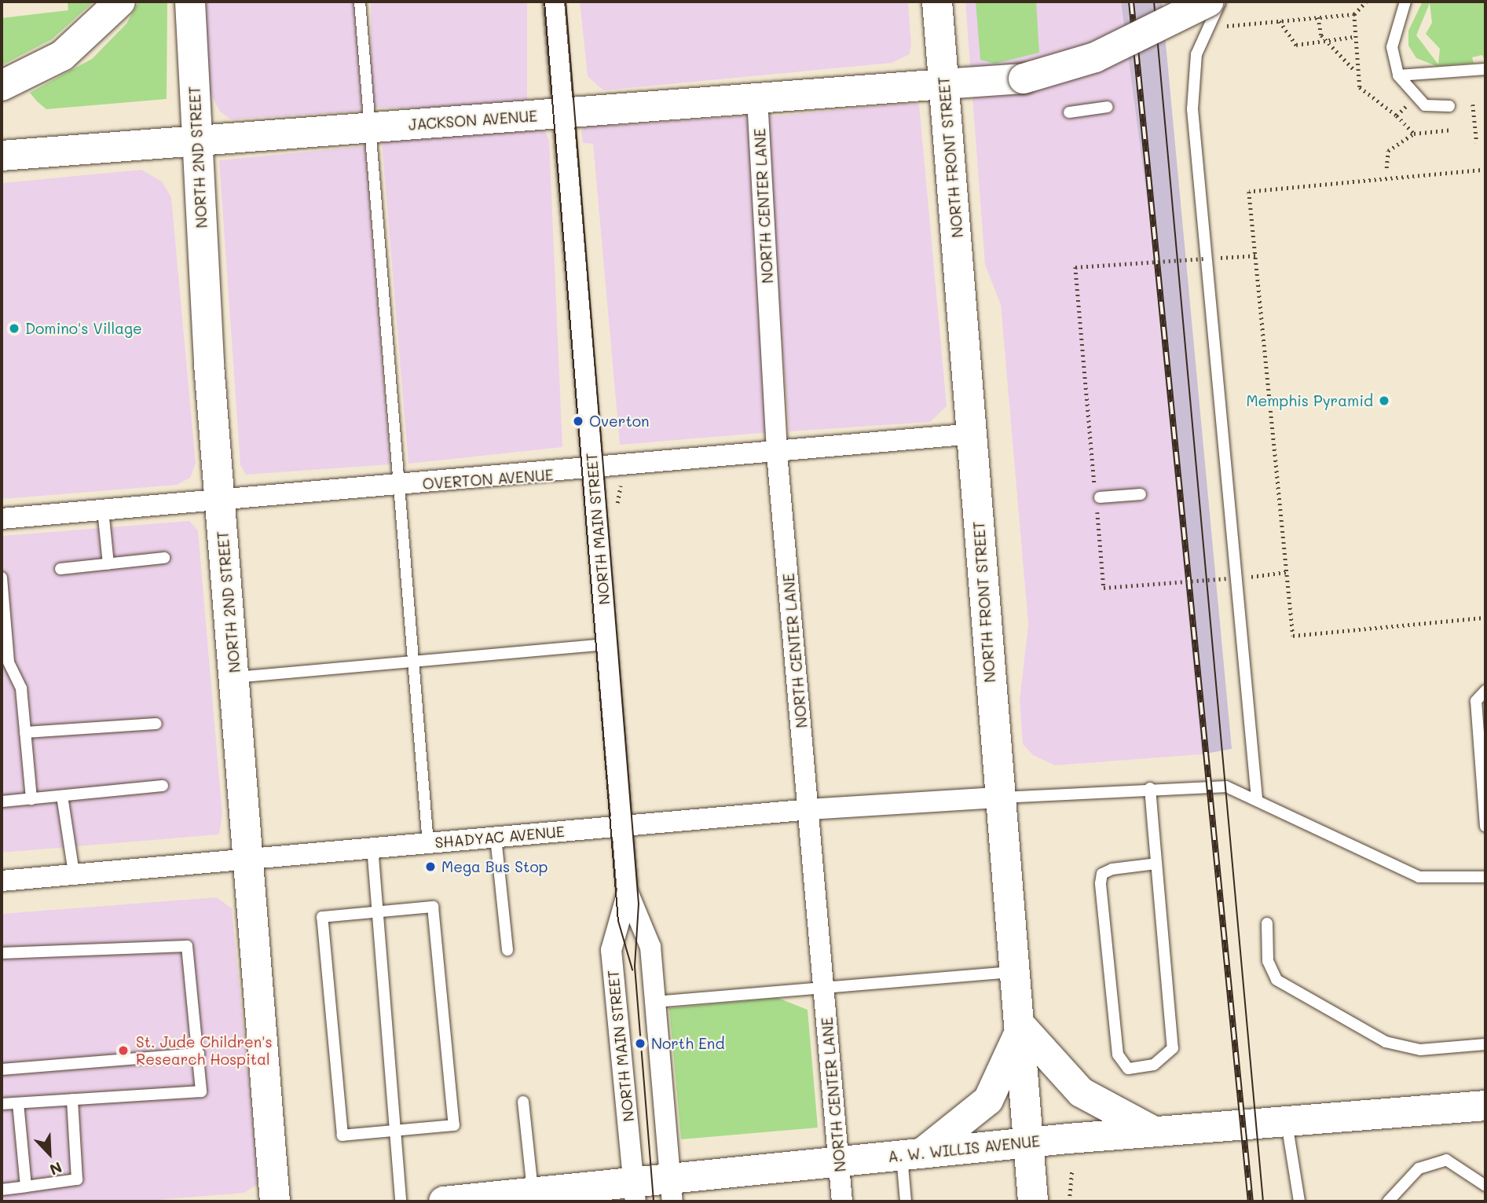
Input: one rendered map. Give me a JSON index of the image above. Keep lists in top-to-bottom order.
{
  "streets": {
    "main road": [
      "JACKSON AVENUE",
      "NORTH 2ND STREET",
      "NORTH FRONT STREET",
      "A. W. WILLIS AVENUE"
    ],
    "street": [
      "NORTH CENTER LANE",
      "OVERTON AVENUE",
      "NORTH MAIN STREET",
      "SHADYAC AVENUE"
    ]
  },
  "crossings": [
    ["JACKSON AVENUE", "NORTH 2ND STREET"],
    ["JACKSON AVENUE", "NORTH FRONT STREET"],
    ["JACKSON AVENUE", "NORTH CENTER LANE"],
    ["JACKSON AVENUE", "NORTH MAIN STREET"],
    ["NORTH 2ND STREET", "OVERTON AVENUE"],
    ["NORTH 2ND STREET", "SHADYAC AVENUE"],
    ["NORTH FRONT STREET", "OVERTON AVENUE"],
    ["NORTH FRONT STREET", "SHADYAC AVENUE"],
    ["NORTH FRONT STREET", "A. W. WILLIS AVENUE"],
    ["NORTH CENTER LANE", "OVERTON AVENUE"],
    ["NORTH CENTER LANE", "SHADYAC AVENUE"],
    ["NORTH CENTER LANE", "A. W. WILLIS AVENUE"],
    ["OVERTON AVENUE", "NORTH MAIN STREET"],
    ["NORTH MAIN STREET", "SHADYAC AVENUE"],
    ["NORTH MAIN STREET", "A. W. WILLIS AVENUE"]
  ],
  "places": [
    "Domino's Village",
    "Memphis Pyramid",
    "Overton",
    "Mega Bus Stop",
    "North End",
    "St. Jude Children's Research Hospital"
  ],
  "north": "bottom right"
}
